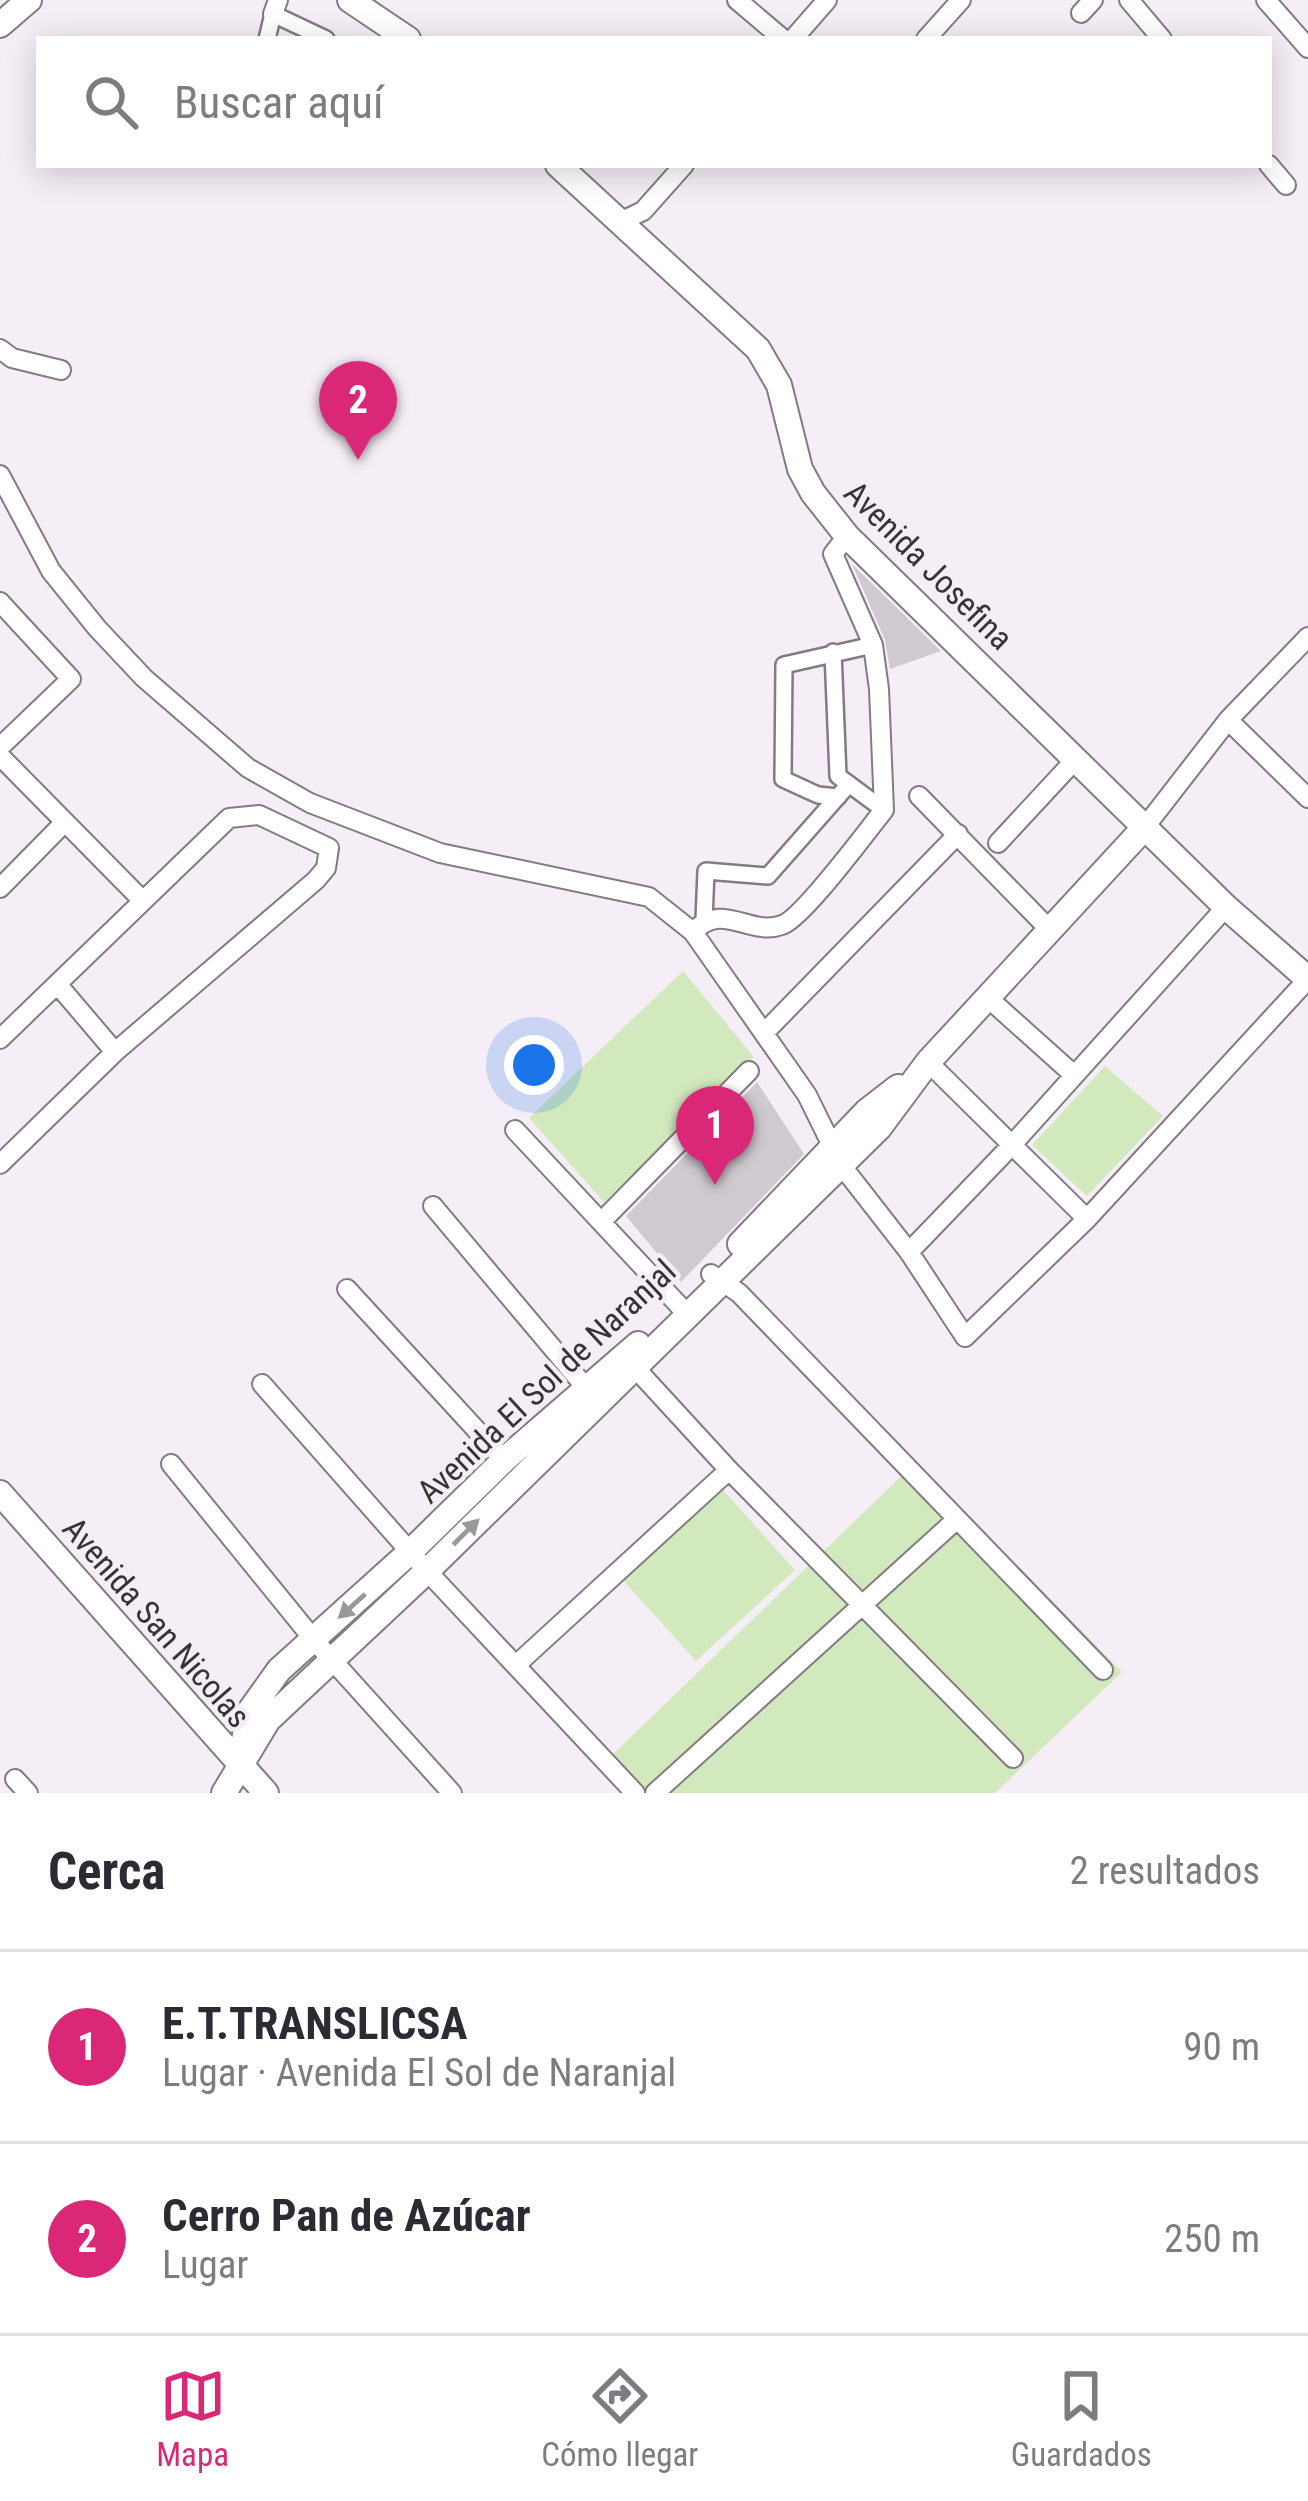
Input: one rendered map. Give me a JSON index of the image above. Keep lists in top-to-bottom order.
{
  "streets": {
    "street": ["Avenida Josefina", "Avenida El Sol de Naranjal", "Avenida San Nicolas"]
  },
  "crossings": [
    ["Avenida Josefina", "Avenida El Sol de Naranjal"],
    ["Avenida El Sol de Naranjal", "Avenida San Nicolas"]
  ],
  "page": {
    "search": "Buscar aquí",
    "pins": ["2", "1"],
    "heading": ["Cerca", "2 resultados"],
    "list": [
      {
        "mark": "1",
        "name": "E.T.TRANSLICSA",
        "note": "Lugar · Avenida El Sol de Naranjal",
        "value": "90 m"
      },
      {
        "mark": "2",
        "name": "Cerro Pan de Azúcar",
        "note": "Lugar",
        "value": "250 m"
      }
    ],
    "nav": ["Mapa", "Cómo llegar", "Guardados"]
  }
}
